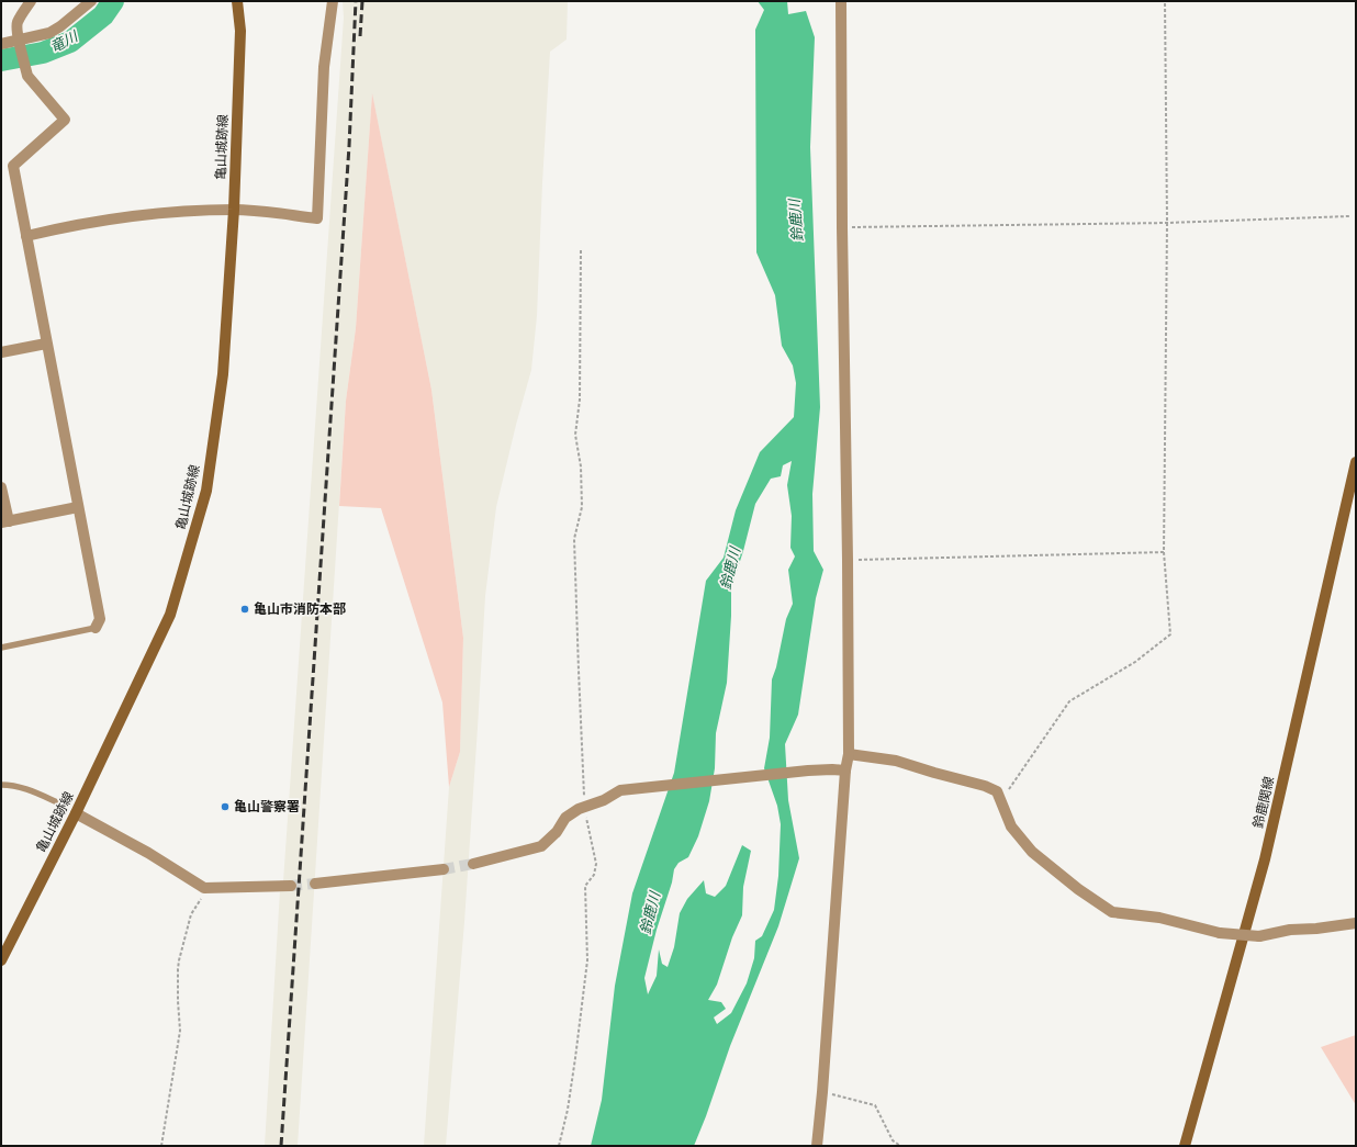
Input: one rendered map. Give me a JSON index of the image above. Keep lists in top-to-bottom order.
{
  "streets": {
    "main road": ["亀山城跡線", "鈴鹿関線"]
  },
  "water": ["竜川", "鈴鹿川"],
  "places": ["亀山市消防本部", "亀山警察署"]
}
